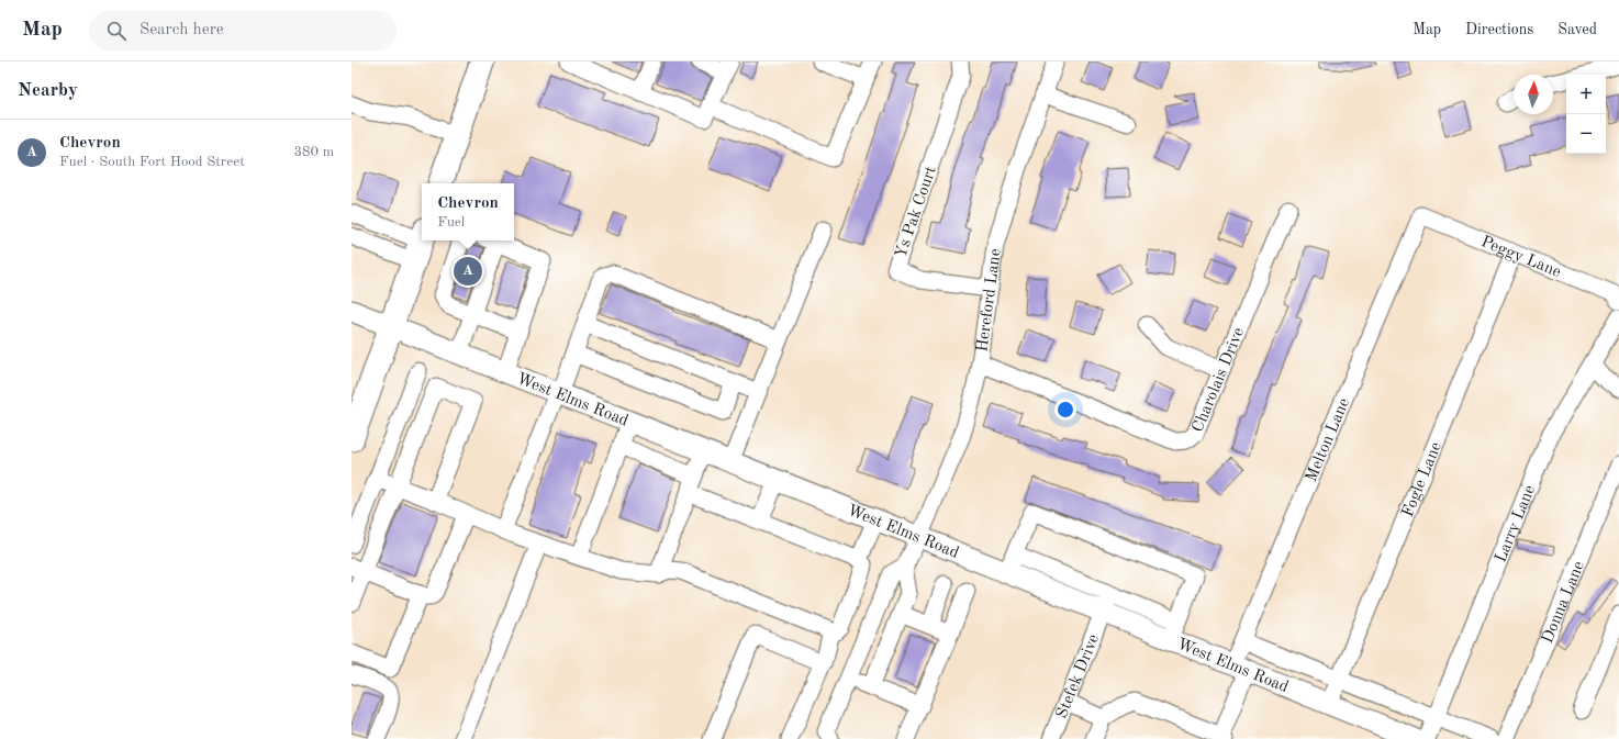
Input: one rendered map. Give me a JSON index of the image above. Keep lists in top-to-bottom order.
{
  "streets": {
    "main road": ["West Elms Road"],
    "street": [
      "Ys Pak Court",
      "Peggy Lane",
      "Hereford Lane",
      "Charolais Drive",
      "Melton Lane",
      "Fogle Lane",
      "Larry Lane",
      "Donna Lane",
      "Stefek Drive"
    ]
  },
  "crossings": [
    ["Ys Pak Court", "Hereford Lane"],
    ["Peggy Lane", "Melton Lane"],
    ["Peggy Lane", "Fogle Lane"],
    ["Hereford Lane", "Charolais Drive"],
    ["Hereford Lane", "West Elms Road"],
    ["West Elms Road", "Melton Lane"],
    ["West Elms Road", "Fogle Lane"],
    ["West Elms Road", "Stefek Drive"]
  ],
  "north": "top",
  "page": {
    "header": "Map",
    "search": "Search here",
    "nav": ["Map", "Directions", "Saved"],
    "heading": "Nearby",
    "map_buttons": ["+", "−"],
    "list": [
      {
        "mark": "A",
        "name": "Chevron",
        "note": "Fuel · South Fort Hood Street",
        "value": "380 m"
      }
    ],
    "popup": ["Chevron", "Fuel"],
    "pins": "A"
  }
}
